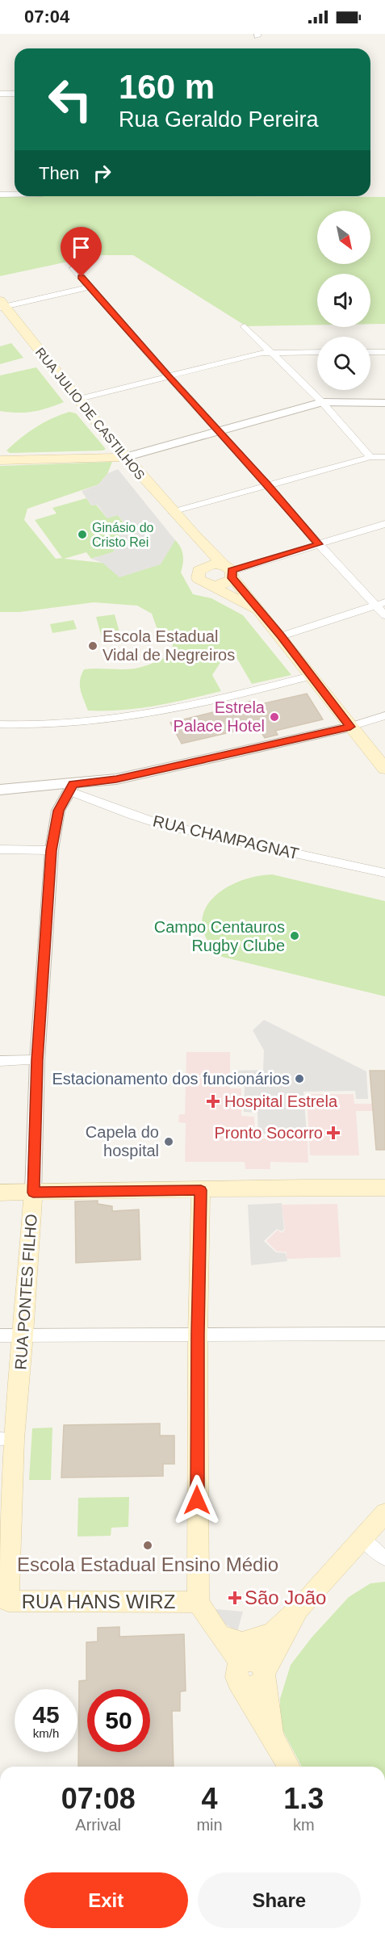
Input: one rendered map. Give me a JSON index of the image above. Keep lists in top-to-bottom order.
{
  "streets": {
    "main road": ["RUA JULIO DE CASTILHOS", "RUA PONTES FILHO", "RUA HANS WIRZ"],
    "street": ["RUA CHAMPAGNAT"]
  },
  "crossings": [
    ["RUA CHAMPAGNAT", "RUA PONTES FILHO"],
    ["RUA PONTES FILHO", "RUA HANS WIRZ"]
  ],
  "places": {
    "other": [
      "Ginásio do Cristo Rei",
      "Escola Estadual Vidal de Negreiros",
      "Estrela Palace Hotel",
      "Campo Centauros Rugby Clube",
      "Estacionamento dos funcionários",
      "Capela do hospital",
      "Escola Estadual Ensino Médio"
    ],
    "health": ["Hospital Estrela", "Pronto Socorro", "São João"]
  },
  "north": "bottom right",
  "page": {
    "status": "07:04",
    "turn": ["160 m", "Rua Geraldo Pereira"],
    "then": "Then",
    "speed": "45 km/h",
    "limit": "50",
    "eta": [
      "07:08",
      "Arrival",
      "4",
      "min",
      "1.3",
      "km"
    ],
    "buttons": ["Exit", "Share"]
  }
}
